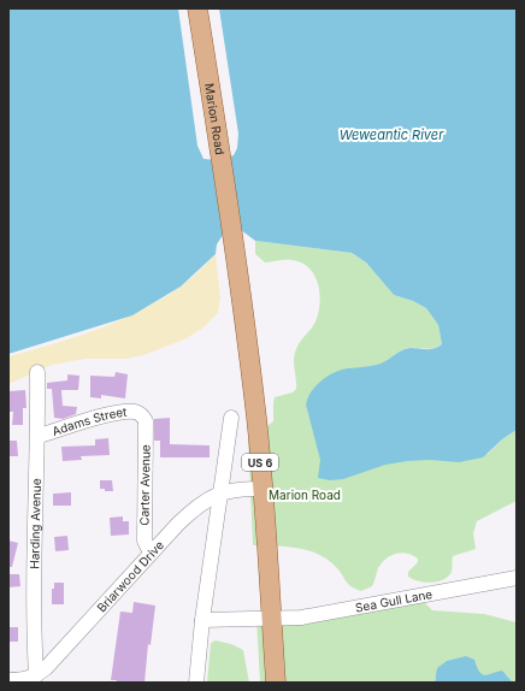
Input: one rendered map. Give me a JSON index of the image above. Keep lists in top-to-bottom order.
{
  "streets": {
    "main road": ["Marion Road", "US 6"],
    "street": [
      "Adams Street",
      "Carter Avenue",
      "Harding Avenue",
      "Briarwood Drive",
      "Sea Gull Lane"
    ]
  },
  "crossings": [
    ["Marion Road", "Briarwood Drive"],
    ["Marion Road", "Sea Gull Lane"],
    ["Adams Street", "Carter Avenue"],
    ["Adams Street", "Harding Avenue"],
    ["Carter Avenue", "Briarwood Drive"],
    ["Harding Avenue", "Briarwood Drive"]
  ],
  "water": ["Weweantic River"],
  "parks": ["Marion Road"]
}
